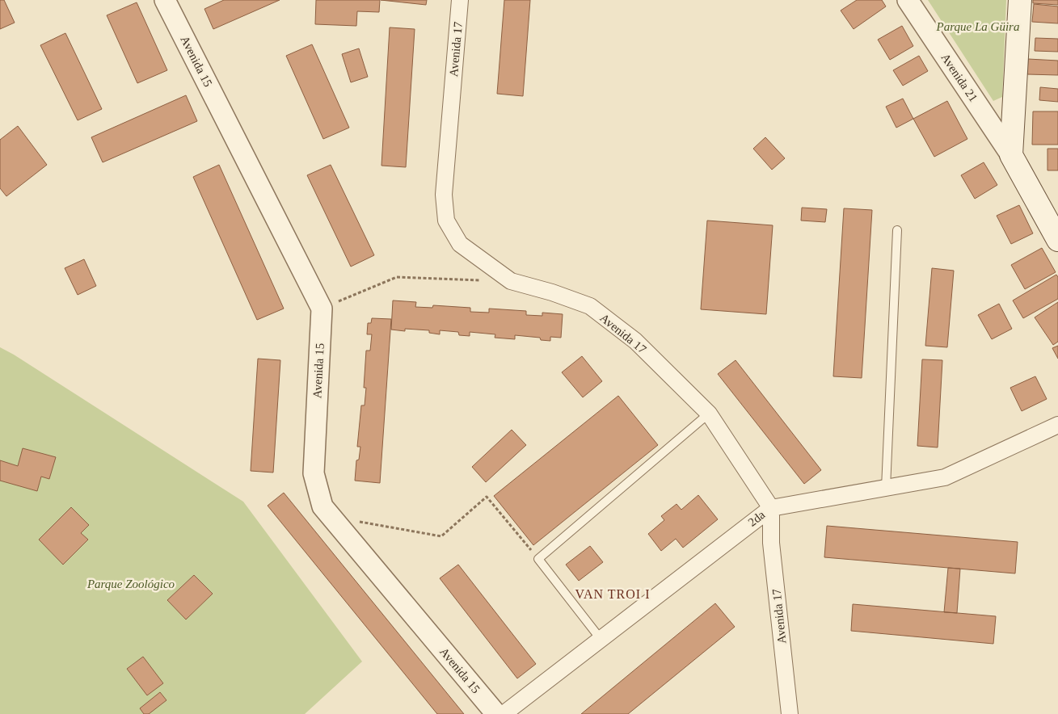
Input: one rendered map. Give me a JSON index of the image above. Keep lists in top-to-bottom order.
{
  "streets": {
    "main road": ["Avenida 21"],
    "street": ["Avenida 17", "Avenida 15", "2da"]
  },
  "crossings": [
    ["Avenida 17", "2da"]
  ],
  "districts": ["VAN TROI I"],
  "parks": ["Parque La Güira", "Parque Zoológico"]
}
